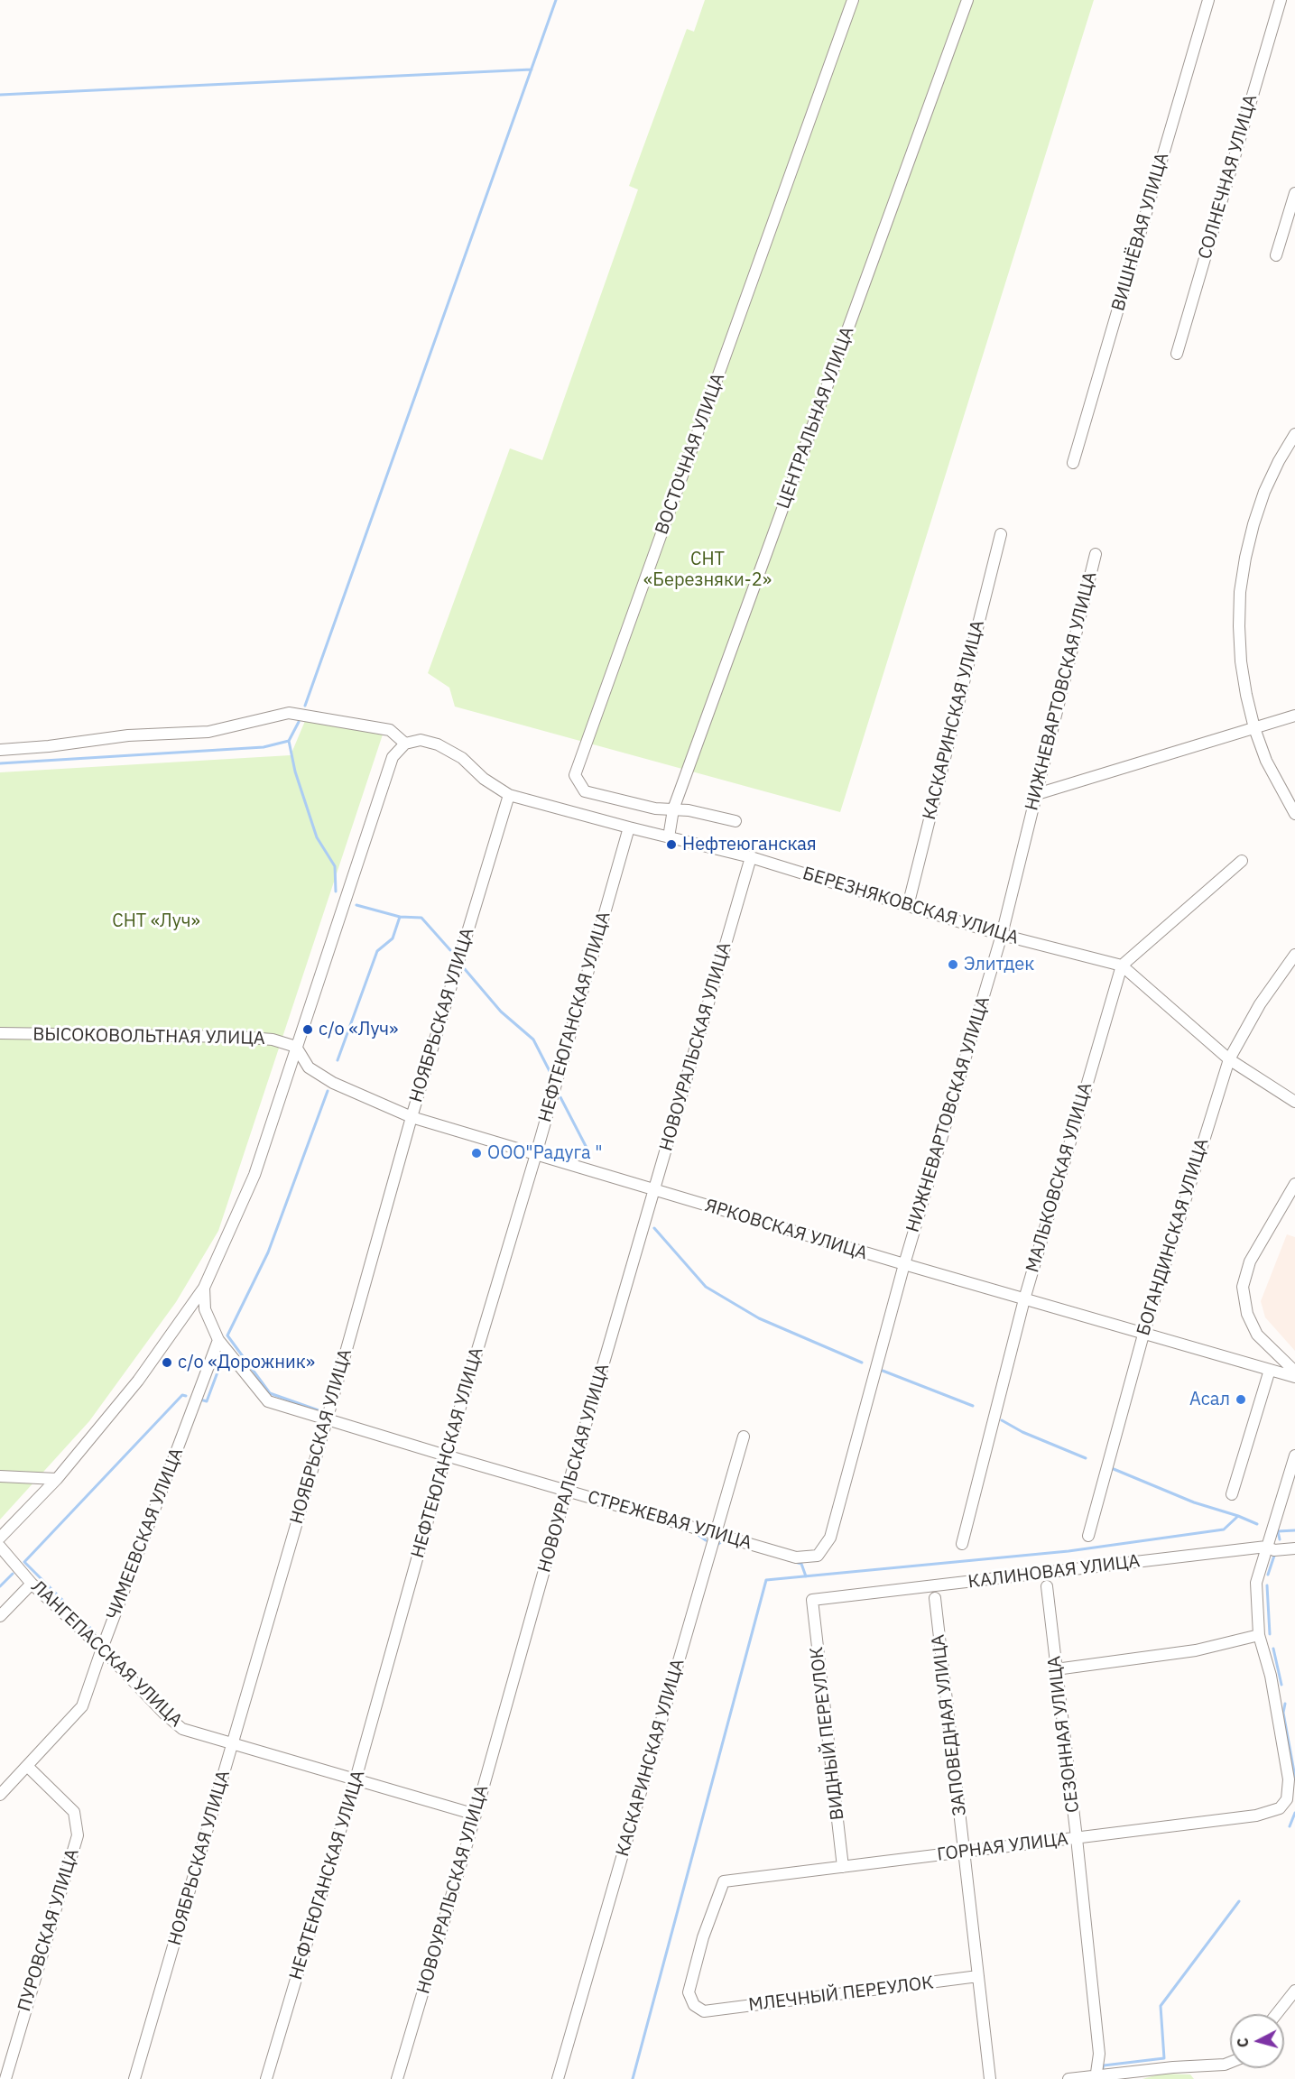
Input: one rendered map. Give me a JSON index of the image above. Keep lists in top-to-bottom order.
{
  "streets": {
    "street": [
      "СОЛНЕЧНАЯ УЛИЦА",
      "ВИШНЁВАЯ УЛИЦА",
      "ЦЕНТРАЛЬНАЯ УЛИЦА",
      "ВОСТОЧНАЯ УЛИЦА",
      "НИЖНЕВАРТОВСКАЯ УЛИЦА",
      "КАСКАРИНСКАЯ УЛИЦА",
      "БЕРЕЗНЯКОВСКАЯ УЛИЦА",
      "НОЯБРЬСКАЯ УЛИЦА",
      "НЕФТЕЮГАНСКАЯ УЛИЦА",
      "ВЫСОКОВОЛЬТНАЯ УЛИЦА",
      "НОВОУРАЛЬСКАЯ УЛИЦА",
      "МАЛЬКОВСКАЯ УЛИЦА",
      "ЯРКОВСКАЯ УЛИЦА",
      "БОГАНДИНСКАЯ УЛИЦА",
      "СТРЕЖЕВАЯ УЛИЦА",
      "ЧИМЕЕВСКАЯ УЛИЦА",
      "КАЛИНОВАЯ УЛИЦА",
      "ЛАНГЕПАССКАЯ УЛИЦА",
      "ЗАПОВЕДНАЯ УЛИЦА",
      "ВИДНЫЙ ПЕРЕУЛОК",
      "СЕЗОННАЯ УЛИЦА",
      "ГОРНАЯ УЛИЦА",
      "ПУРОВСКАЯ УЛИЦА",
      "МЛЕЧНЫЙ ПЕРЕУЛОК"
    ]
  },
  "crossings": [
    ["ЦЕНТРАЛЬНАЯ УЛИЦА", "ВОСТОЧНАЯ УЛИЦА"],
    ["ЦЕНТРАЛЬНАЯ УЛИЦА", "БЕРЕЗНЯКОВСКАЯ УЛИЦА"],
    ["НИЖНЕВАРТОВСКАЯ УЛИЦА", "БЕРЕЗНЯКОВСКАЯ УЛИЦА"],
    ["НИЖНЕВАРТОВСКАЯ УЛИЦА", "ЯРКОВСКАЯ УЛИЦА"],
    ["НИЖНЕВАРТОВСКАЯ УЛИЦА", "СТРЕЖЕВАЯ УЛИЦА"],
    ["КАСКАРИНСКАЯ УЛИЦА", "БЕРЕЗНЯКОВСКАЯ УЛИЦА"],
    ["КАСКАРИНСКАЯ УЛИЦА", "СТРЕЖЕВАЯ УЛИЦА"],
    ["БЕРЕЗНЯКОВСКАЯ УЛИЦА", "НОЯБРЬСКАЯ УЛИЦА"],
    ["БЕРЕЗНЯКОВСКАЯ УЛИЦА", "НЕФТЕЮГАНСКАЯ УЛИЦА"],
    ["БЕРЕЗНЯКОВСКАЯ УЛИЦА", "НОВОУРАЛЬСКАЯ УЛИЦА"],
    ["БЕРЕЗНЯКОВСКАЯ УЛИЦА", "МАЛЬКОВСКАЯ УЛИЦА"],
    ["БЕРЕЗНЯКОВСКАЯ УЛИЦА", "БОГАНДИНСКАЯ УЛИЦА"],
    ["НОЯБРЬСКАЯ УЛИЦА", "ЯРКОВСКАЯ УЛИЦА"],
    ["НОЯБРЬСКАЯ УЛИЦА", "СТРЕЖЕВАЯ УЛИЦА"],
    ["НОЯБРЬСКАЯ УЛИЦА", "ЛАНГЕПАССКАЯ УЛИЦА"],
    ["НЕФТЕЮГАНСКАЯ УЛИЦА", "ЯРКОВСКАЯ УЛИЦА"],
    ["НЕФТЕЮГАНСКАЯ УЛИЦА", "СТРЕЖЕВАЯ УЛИЦА"],
    ["НЕФТЕЮГАНСКАЯ УЛИЦА", "ЛАНГЕПАССКАЯ УЛИЦА"],
    ["ВЫСОКОВОЛЬТНАЯ УЛИЦА", "ЯРКОВСКАЯ УЛИЦА"],
    ["НОВОУРАЛЬСКАЯ УЛИЦА", "ЯРКОВСКАЯ УЛИЦА"],
    ["НОВОУРАЛЬСКАЯ УЛИЦА", "СТРЕЖЕВАЯ УЛИЦА"],
    ["НОВОУРАЛЬСКАЯ УЛИЦА", "ЛАНГЕПАССКАЯ УЛИЦА"],
    ["МАЛЬКОВСКАЯ УЛИЦА", "ЯРКОВСКАЯ УЛИЦА"],
    ["ЯРКОВСКАЯ УЛИЦА", "БОГАНДИНСКАЯ УЛИЦА"],
    ["СТРЕЖЕВАЯ УЛИЦА", "ЧИМЕЕВСКАЯ УЛИЦА"],
    ["ЧИМЕЕВСКАЯ УЛИЦА", "ЛАНГЕПАССКАЯ УЛИЦА"],
    ["ЧИМЕЕВСКАЯ УЛИЦА", "ПУРОВСКАЯ УЛИЦА"],
    ["КАЛИНОВАЯ УЛИЦА", "ВИДНЫЙ ПЕРЕУЛОК"],
    ["ЗАПОВЕДНАЯ УЛИЦА", "ГОРНАЯ УЛИЦА"],
    ["ЗАПОВЕДНАЯ УЛИЦА", "МЛЕЧНЫЙ ПЕРЕУЛОК"],
    ["ВИДНЫЙ ПЕРЕУЛОК", "ГОРНАЯ УЛИЦА"],
    ["СЕЗОННАЯ УЛИЦА", "ГОРНАЯ УЛИЦА"],
    ["ГОРНАЯ УЛИЦА", "МЛЕЧНЫЙ ПЕРЕУЛОК"]
  ],
  "parks": ["СНТ «Березняки-2»", "СНТ «Луч»"],
  "places": [
    "Нефтеюганская",
    "Элитдек",
    "с/о «Луч»",
    "ООО\"Радуга \"",
    "с/о «Дорожник»",
    "Асал"
  ],
  "north": "left"
}
